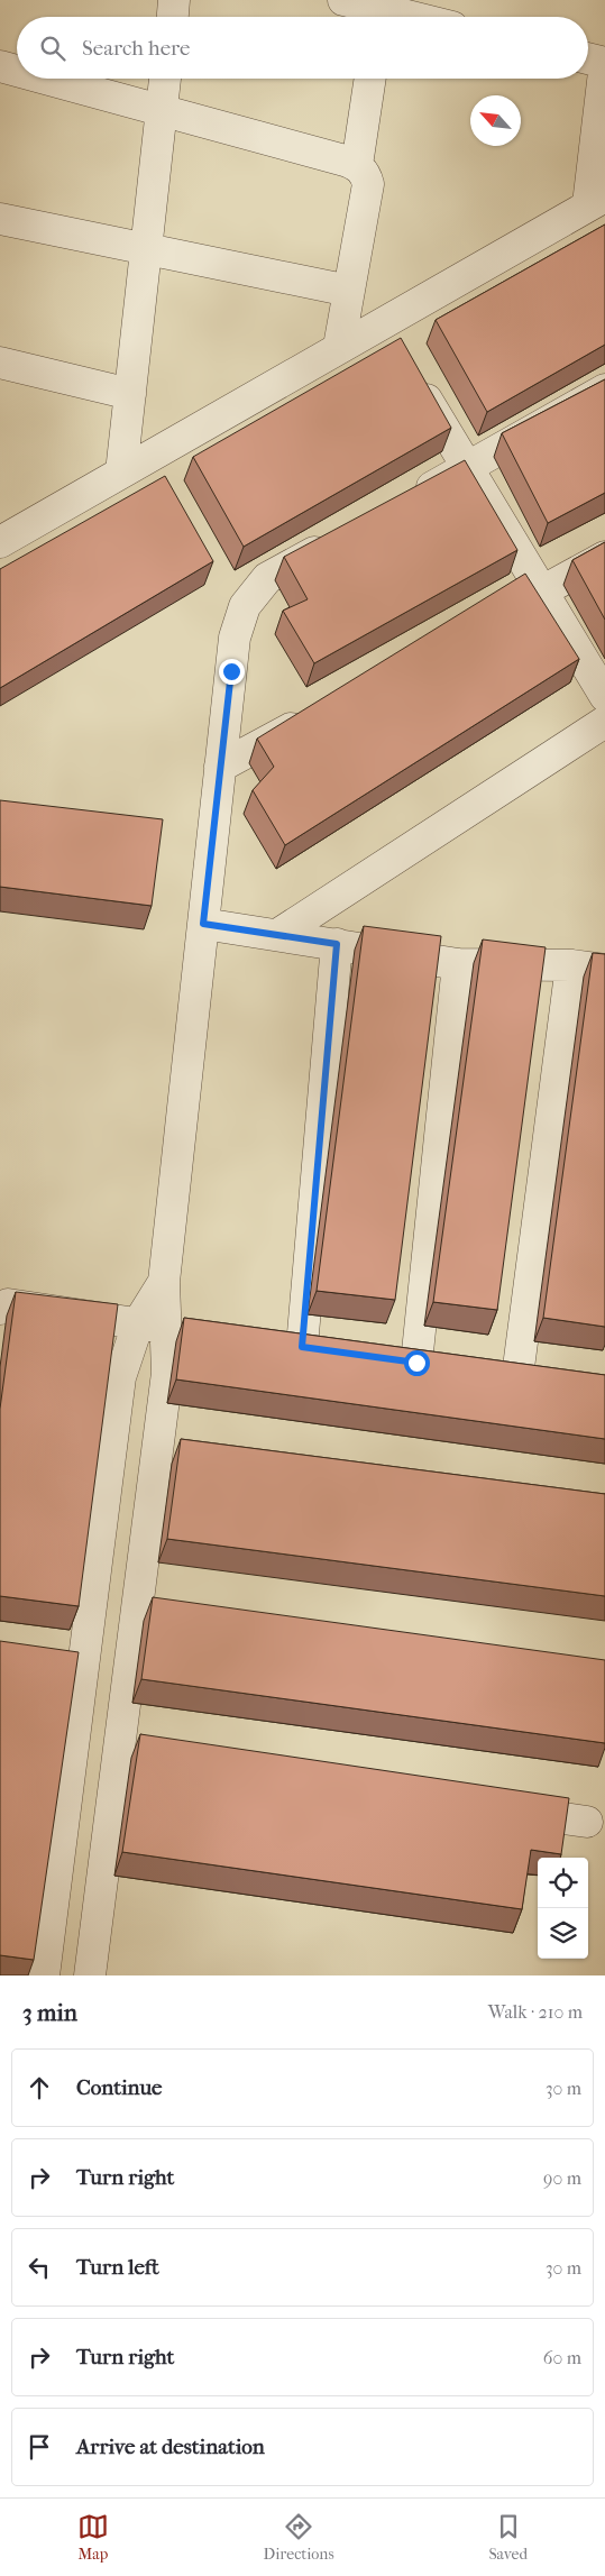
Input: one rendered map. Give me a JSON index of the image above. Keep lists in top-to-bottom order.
{
  "north": "top left",
  "page": {
    "search": "Search here",
    "heading": ["3 min", "Walk · 210 m"],
    "list": [
      ["Continue", "30 m"],
      ["Turn right", "90 m"],
      ["Turn left", "30 m"],
      ["Turn right", "60 m"],
      "Arrive at destination"
    ],
    "nav": ["Map", "Directions", "Saved"]
  }
}
